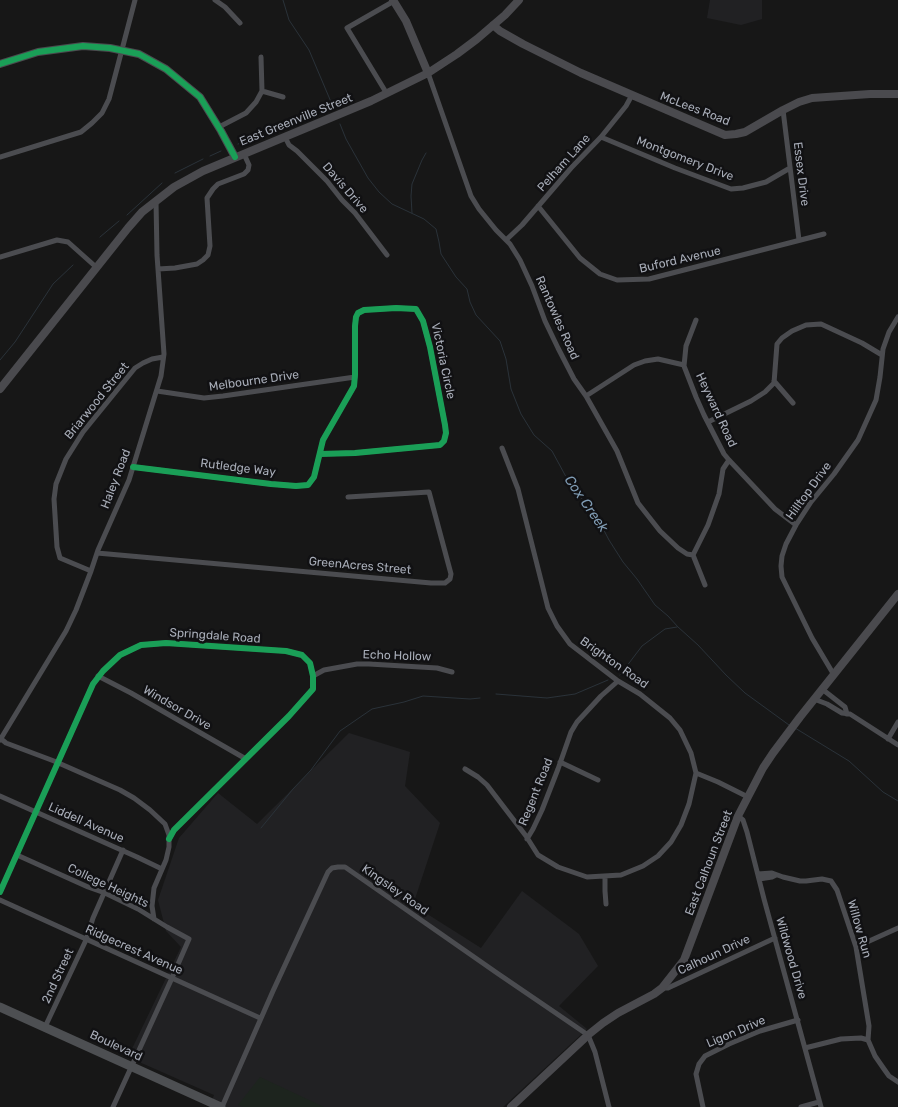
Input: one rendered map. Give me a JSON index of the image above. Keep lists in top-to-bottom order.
{
  "streets": {
    "main road": ["Boulevard"],
    "street": [
      "McLees Road",
      "East Greenville Street",
      "Montgomery Drive",
      "Pelham Lane",
      "Essex Drive",
      "Davis Drive",
      "Buford Avenue",
      "Rantowles Road",
      "Victoria Circle",
      "Melbourne Drive",
      "Briarwood Street",
      "Heyward Road",
      "Rutledge Way",
      "Haley Road",
      "Hilltop Drive",
      "GreenAcres Street",
      "Springdale Road",
      "Echo Hollow",
      "Brighton Road",
      "Windsor Drive",
      "Regent Road",
      "Liddell Avenue",
      "East Calhoun Street",
      "College Heights",
      "Kingsley Road",
      "Willow Run",
      "Ridgecrest Avenue",
      "Calhoun Drive",
      "Wildwood Drive",
      "2nd Street",
      "Ligon Drive"
    ]
  },
  "crossings": [
    ["McLees Road", "East Greenville Street"],
    ["McLees Road", "Pelham Lane"],
    ["McLees Road", "Essex Drive"],
    ["East Greenville Street", "Davis Drive"],
    ["East Greenville Street", "Rantowles Road"],
    ["East Greenville Street", "Haley Road"],
    ["Montgomery Drive", "Pelham Lane"],
    ["Montgomery Drive", "Essex Drive"],
    ["Pelham Lane", "Buford Avenue"],
    ["Pelham Lane", "Rantowles Road"],
    ["Essex Drive", "Buford Avenue"],
    ["Rantowles Road", "Heyward Road"],
    ["Victoria Circle", "Melbourne Drive"],
    ["Victoria Circle", "Rutledge Way"],
    ["Melbourne Drive", "Haley Road"],
    ["Briarwood Street", "Haley Road"],
    ["Heyward Road", "Hilltop Drive"],
    ["Rutledge Way", "Haley Road"],
    ["Haley Road", "GreenAcres Street"],
    ["Hilltop Drive", "East Calhoun Street"],
    ["Springdale Road", "Echo Hollow"],
    ["Springdale Road", "Windsor Drive"],
    ["Springdale Road", "Liddell Avenue"],
    ["Springdale Road", "College Heights"],
    ["Brighton Road", "Regent Road"],
    ["Liddell Avenue", "2nd Street"],
    ["East Calhoun Street", "Kingsley Road"],
    ["East Calhoun Street", "Calhoun Drive"],
    ["East Calhoun Street", "Wildwood Drive"],
    ["College Heights", "Ridgecrest Avenue"],
    ["College Heights", "2nd Street"],
    ["Kingsley Road", "Ridgecrest Avenue"],
    ["Kingsley Road", "Boulevard"],
    ["Willow Run", "Wildwood Drive"],
    ["Ridgecrest Avenue", "2nd Street"],
    ["Calhoun Drive", "Wildwood Drive"],
    ["Wildwood Drive", "Ligon Drive"],
    ["2nd Street", "Boulevard"]
  ],
  "water": ["Cox Creek"]
}
